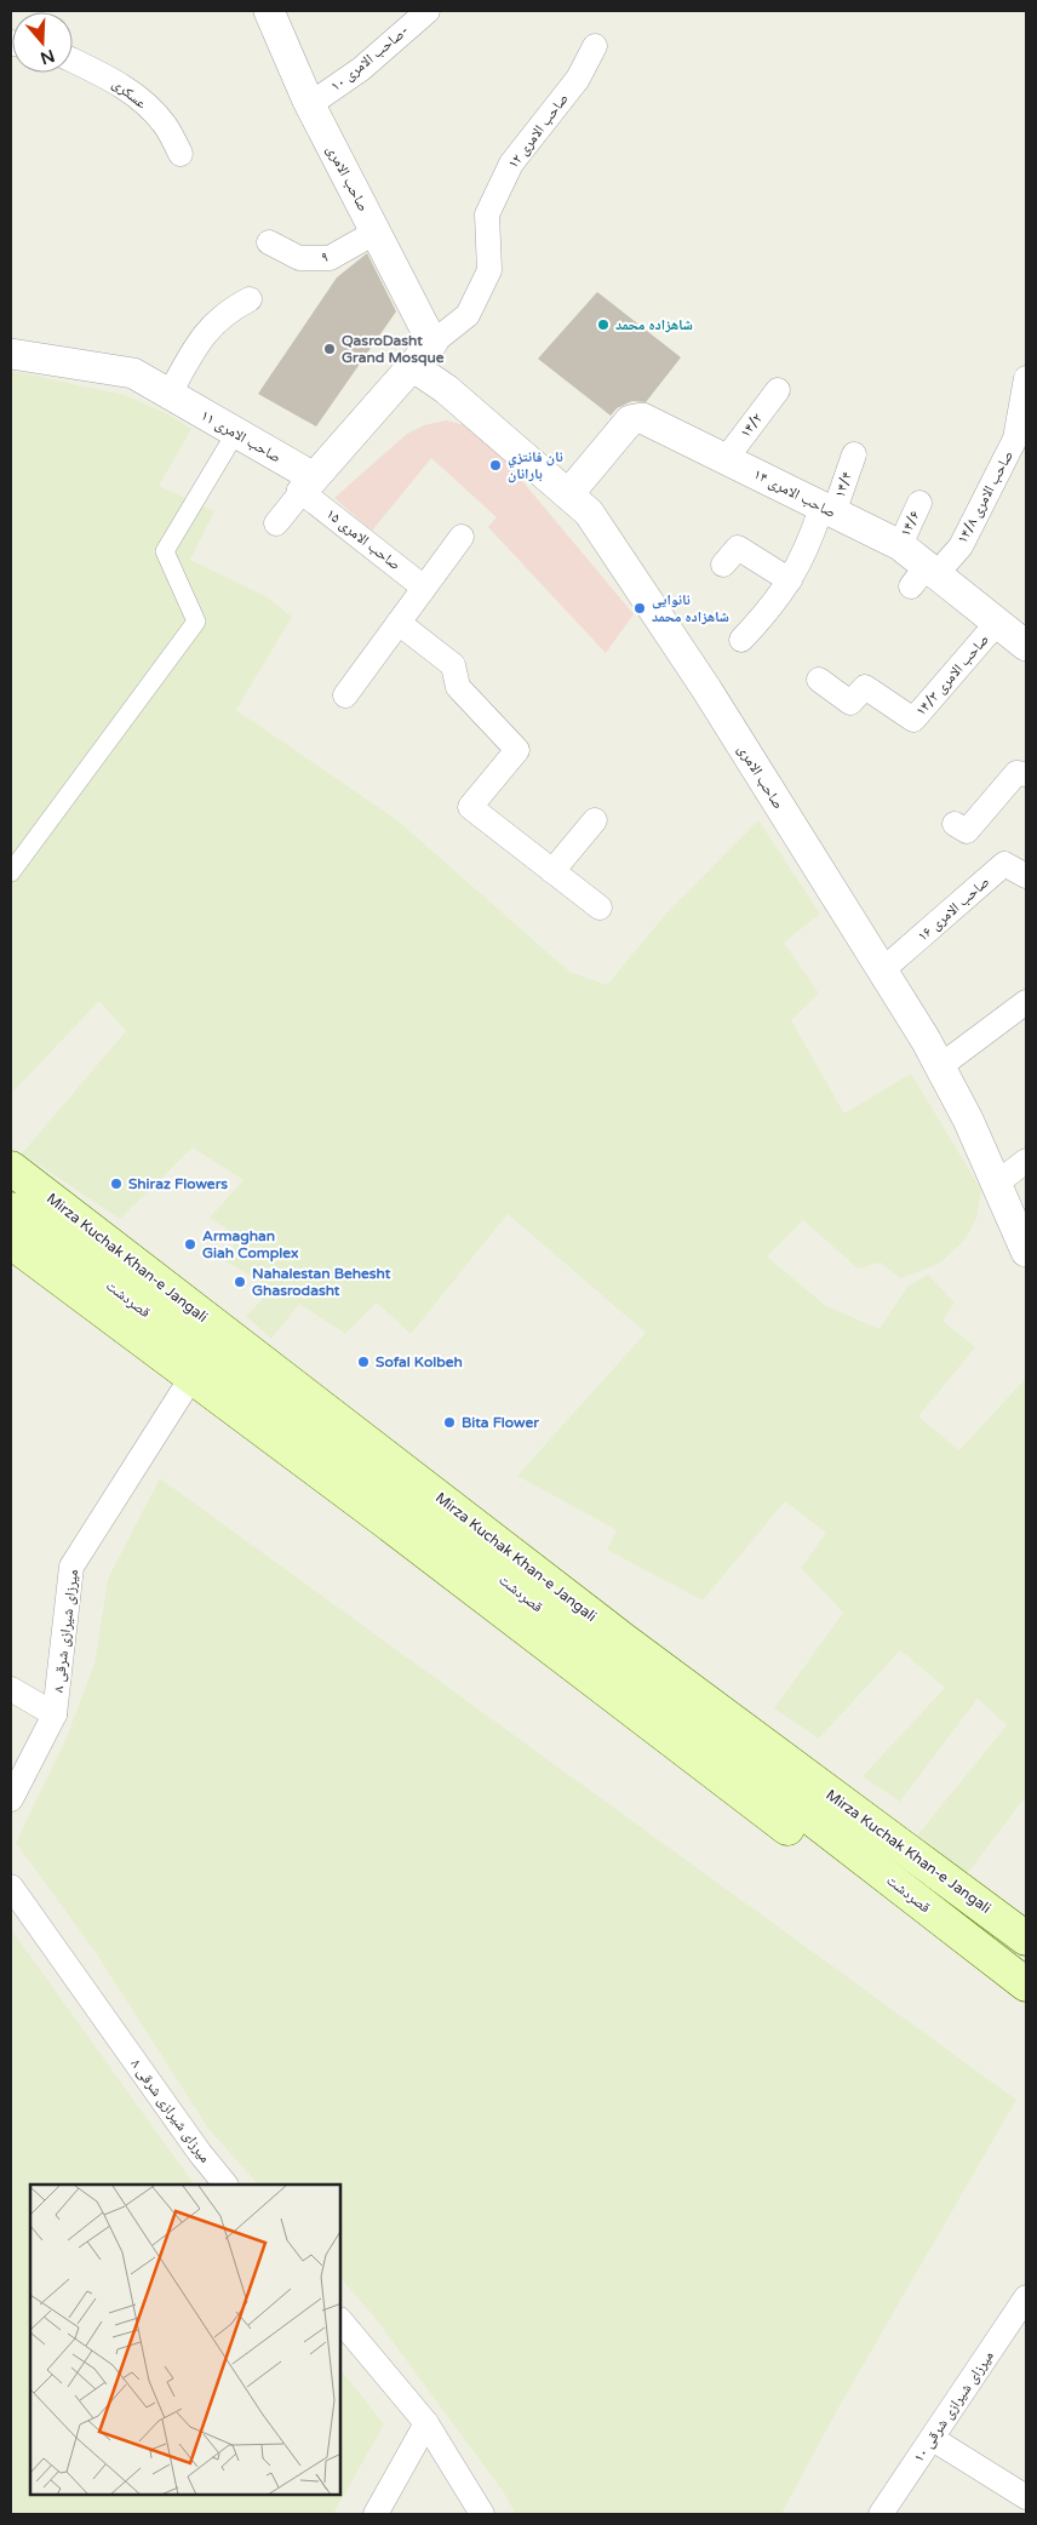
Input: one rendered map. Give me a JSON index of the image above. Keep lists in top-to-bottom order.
{
  "streets": {
    "main road": ["Mirza Kuchak Khan-e Jangali", "قصردشت"],
    "street": [
      "۱۰ صاحب الامری-",
      "عسکری",
      "۱۲ صاحب الامری",
      "صاحب الامری",
      "۹",
      "۱۴/۲",
      "۱۱ صاحب الامری",
      "۱۴/۴",
      "۱۴ صاحب الامری",
      "صاحب الامری ۱۴/۸",
      "۱۴/۶",
      "۱۵ صاحب الامری",
      "۱۴/۳ صاحب الامری",
      "۱۶ صاحب الامری",
      "۸ میرزای شیرازی شرقی",
      "۱۰ میرزای شیرازی شرقی"
    ]
  },
  "crossings": [
    ["۱۰ صاحب الامری-", "صاحب الامری"],
    ["۱۲ صاحب الامری", "صاحب الامری"],
    ["صاحب الامری", "۹"],
    ["صاحب الامری", "۱۴ صاحب الامری"],
    ["صاحب الامری", "۱۶ صاحب الامری"],
    ["۱۴/۲", "۱۴ صاحب الامری"],
    ["۱۱ صاحب الامری", "۱۵ صاحب الامری"],
    ["۱۴/۴", "۱۴ صاحب الامری"],
    ["۱۴ صاحب الامری", "صاحب الامری ۱۴/۸"],
    ["۱۴ صاحب الامری", "۱۴/۶"],
    ["۱۴ صاحب الامری", "۱۴/۳ صاحب الامری"],
    ["Mirza Kuchak Khan-e Jangali", "قصردشت"],
    ["قصردشت", "۸ میرزای شیرازی شرقی"]
  ],
  "places": [
    "شاهزاده محمد",
    "QasroDasht Grand Mosque",
    "نان فانتزي بارانان",
    "نانوایی شاهزاده محمد",
    "Shiraz Flowers",
    "Armaghan Giah Complex",
    "Nahalestan Behesht Ghasrodasht",
    "Sofal Kolbeh",
    "Bita Flower"
  ],
  "north": "bottom"
}
